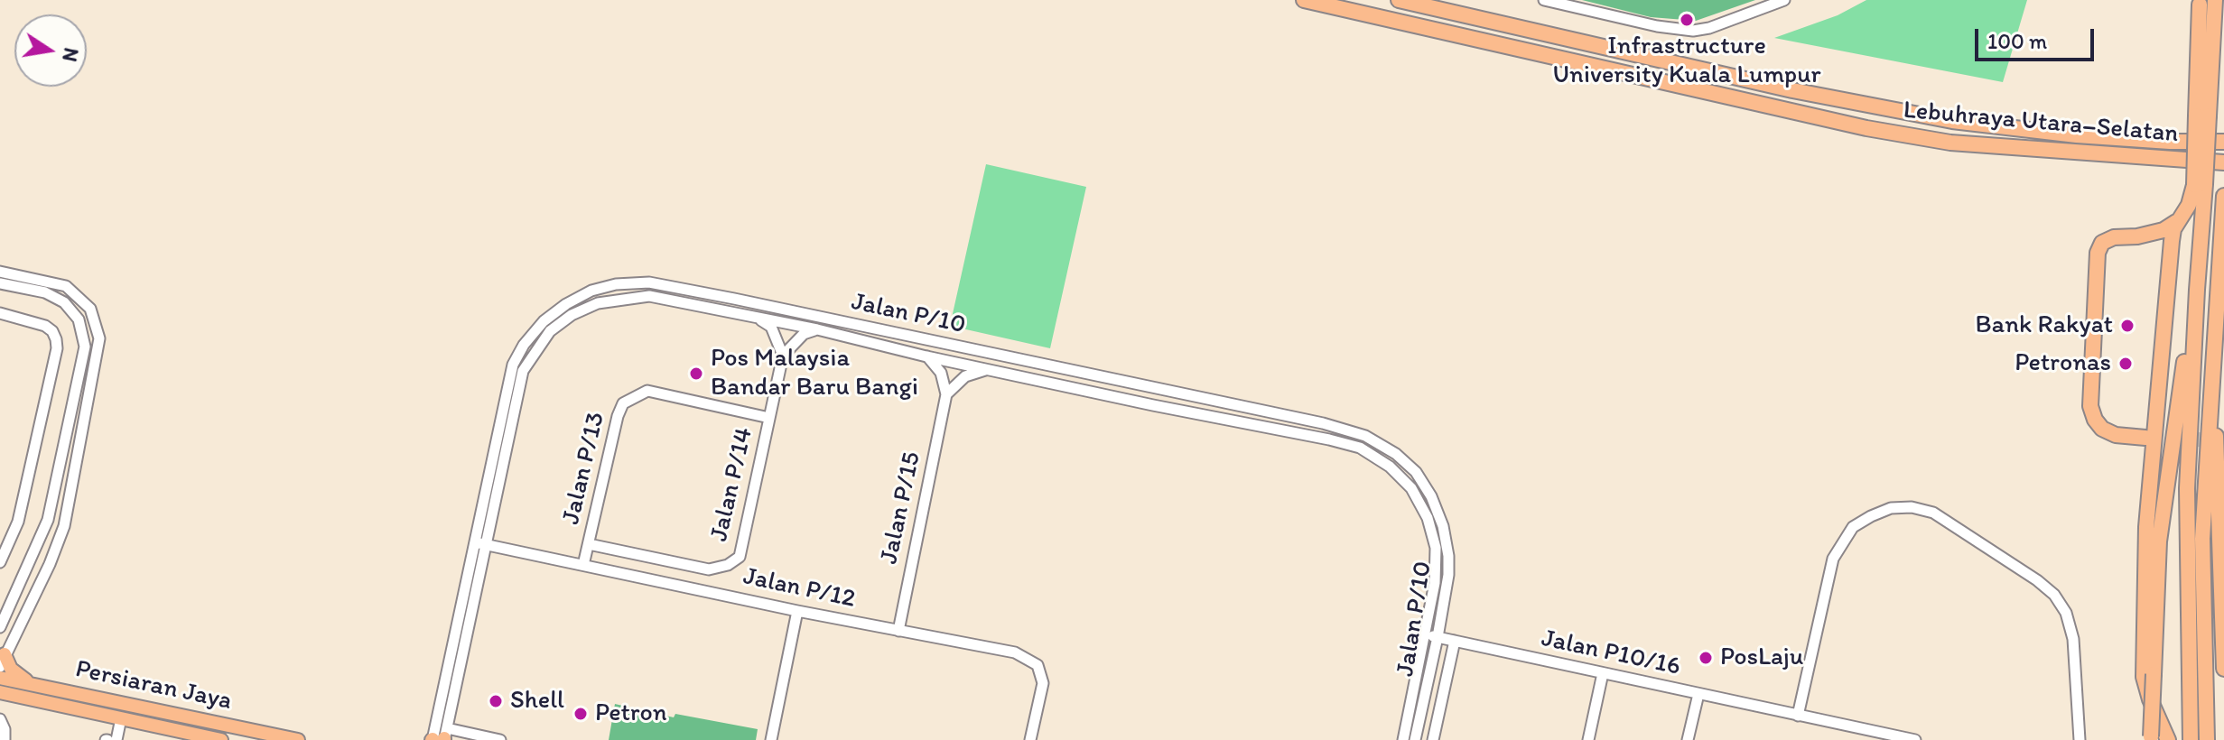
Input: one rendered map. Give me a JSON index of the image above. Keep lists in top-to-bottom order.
{
  "streets": {
    "highway": ["Lebuhraya Utara–Selatan"],
    "main road": ["Persiaran Jaya"],
    "street": [
      "Jalan P/10",
      "Jalan P/13",
      "Jalan P/14",
      "Jalan P/15",
      "Jalan P/12",
      "Jalan P10/16"
    ]
  },
  "crossings": [
    ["Jalan P/10", "Jalan P/12"],
    ["Jalan P/10", "Jalan P10/16"],
    ["Jalan P/13", "Jalan P/14"],
    ["Jalan P/13", "Jalan P/12"],
    ["Jalan P/15", "Jalan P/12"]
  ],
  "places": [
    "Infrastructure University Kuala Lumpur",
    "Bank Rakyat",
    "Petronas",
    "Pos Malaysia Bandar Baru Bangi",
    "PosLaju",
    "Shell",
    "Petron"
  ],
  "scale_bar": "100 m",
  "north": "right"
}
